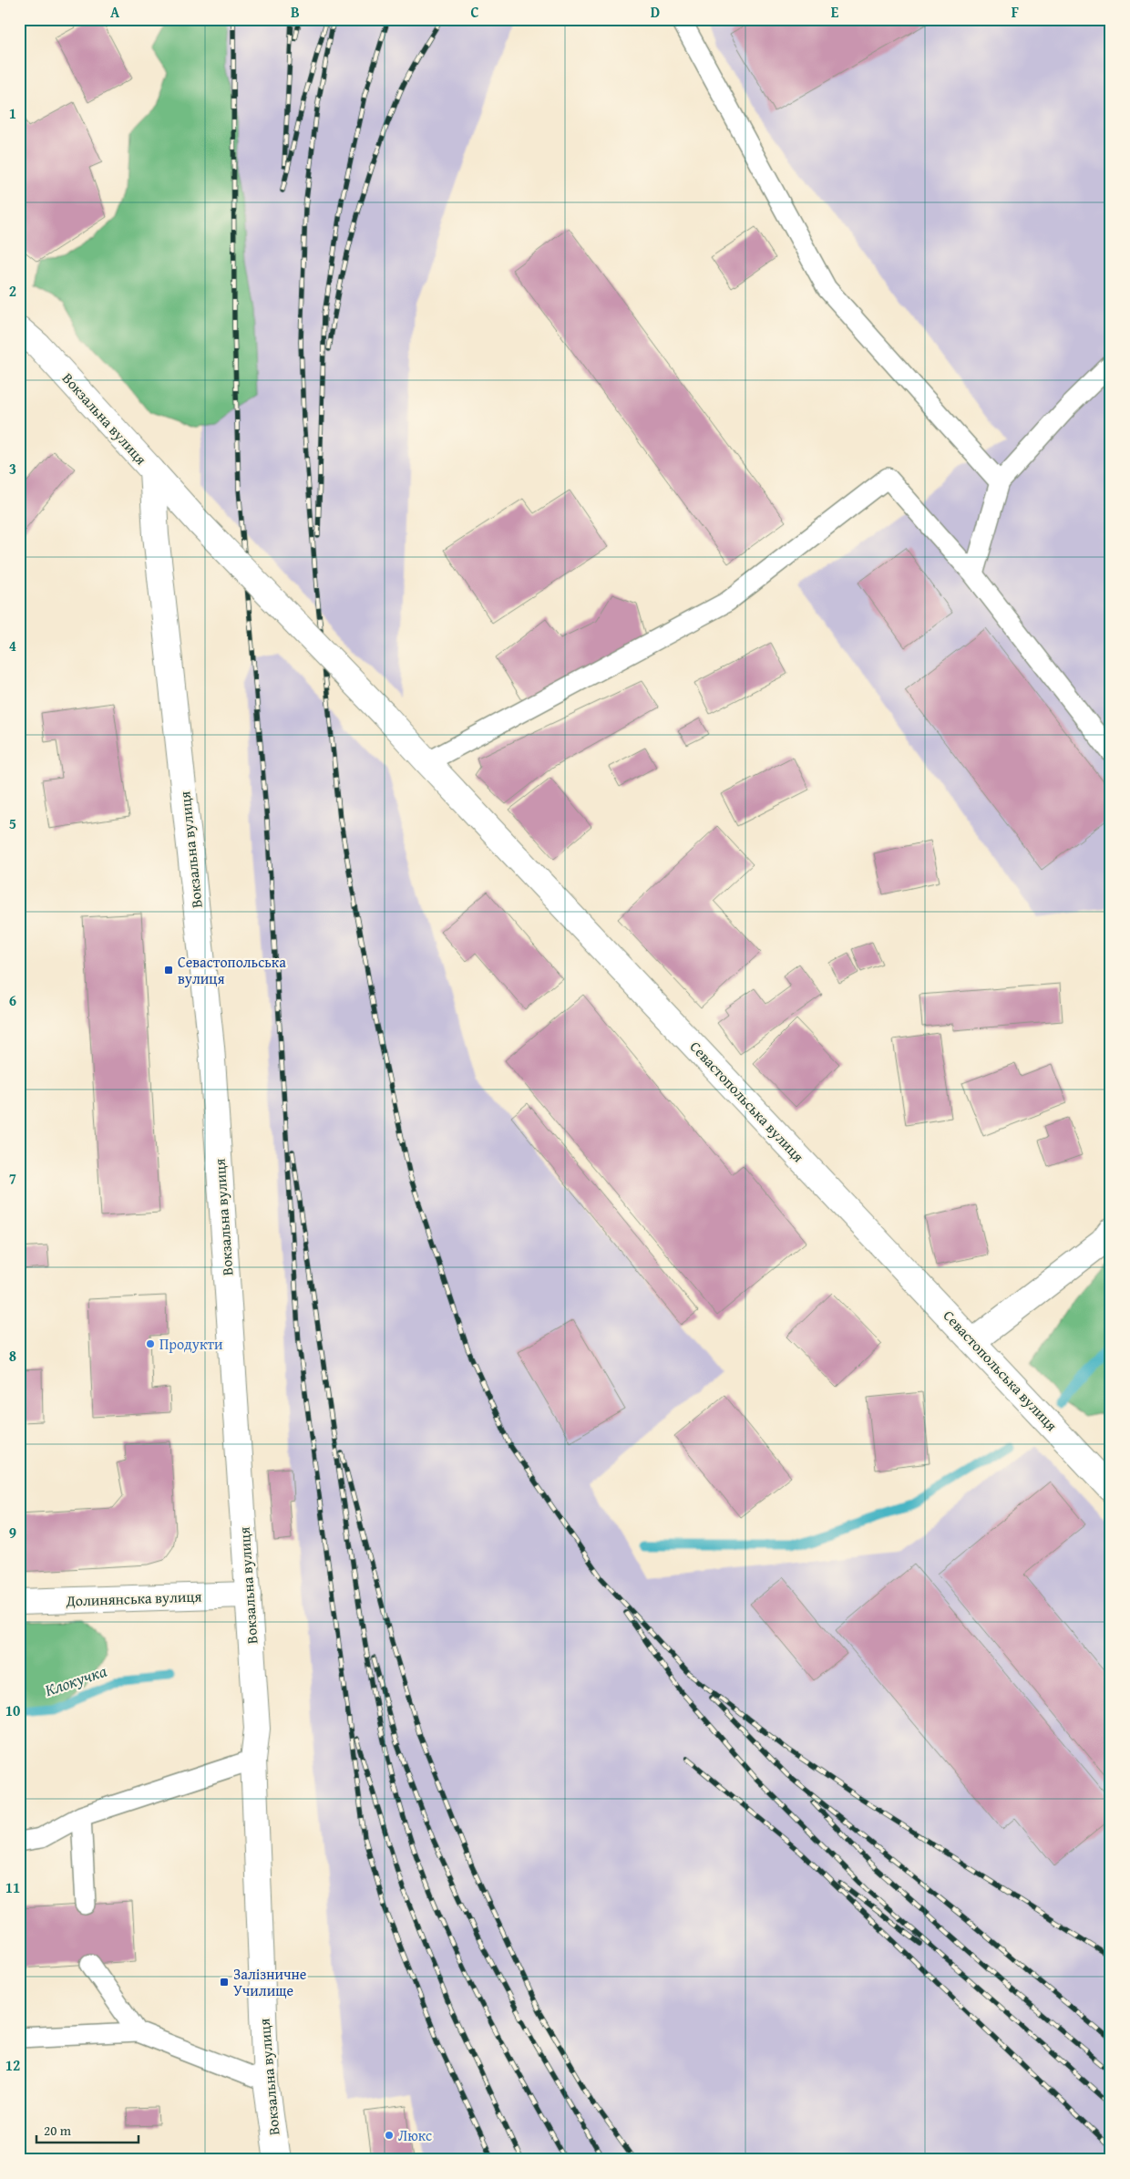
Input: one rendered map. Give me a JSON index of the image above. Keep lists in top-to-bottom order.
{
  "streets": {
    "main road": ["Вокзальна вулиця", "Севастопольська вулиця", "Долинянська вулиця"]
  },
  "crossings": [
    ["Вокзальна вулиця", "Севастопольська вулиця"],
    ["Вокзальна вулиця", "Долинянська вулиця"]
  ],
  "water": ["Клокучка"],
  "places": {
    "transit": ["Севастопольська вулиця", "Залізничне Училище"],
    "other": ["Продукти", "Люкс"]
  },
  "scale_bar": "20 m",
  "grid": {
    "columns": [
      "A",
      "B",
      "C",
      "D",
      "E",
      "F"
    ],
    "rows": [
      "1",
      "2",
      "3",
      "4",
      "5",
      "6",
      "7",
      "8",
      "9",
      "10",
      "11",
      "12"
    ]
  }
}
